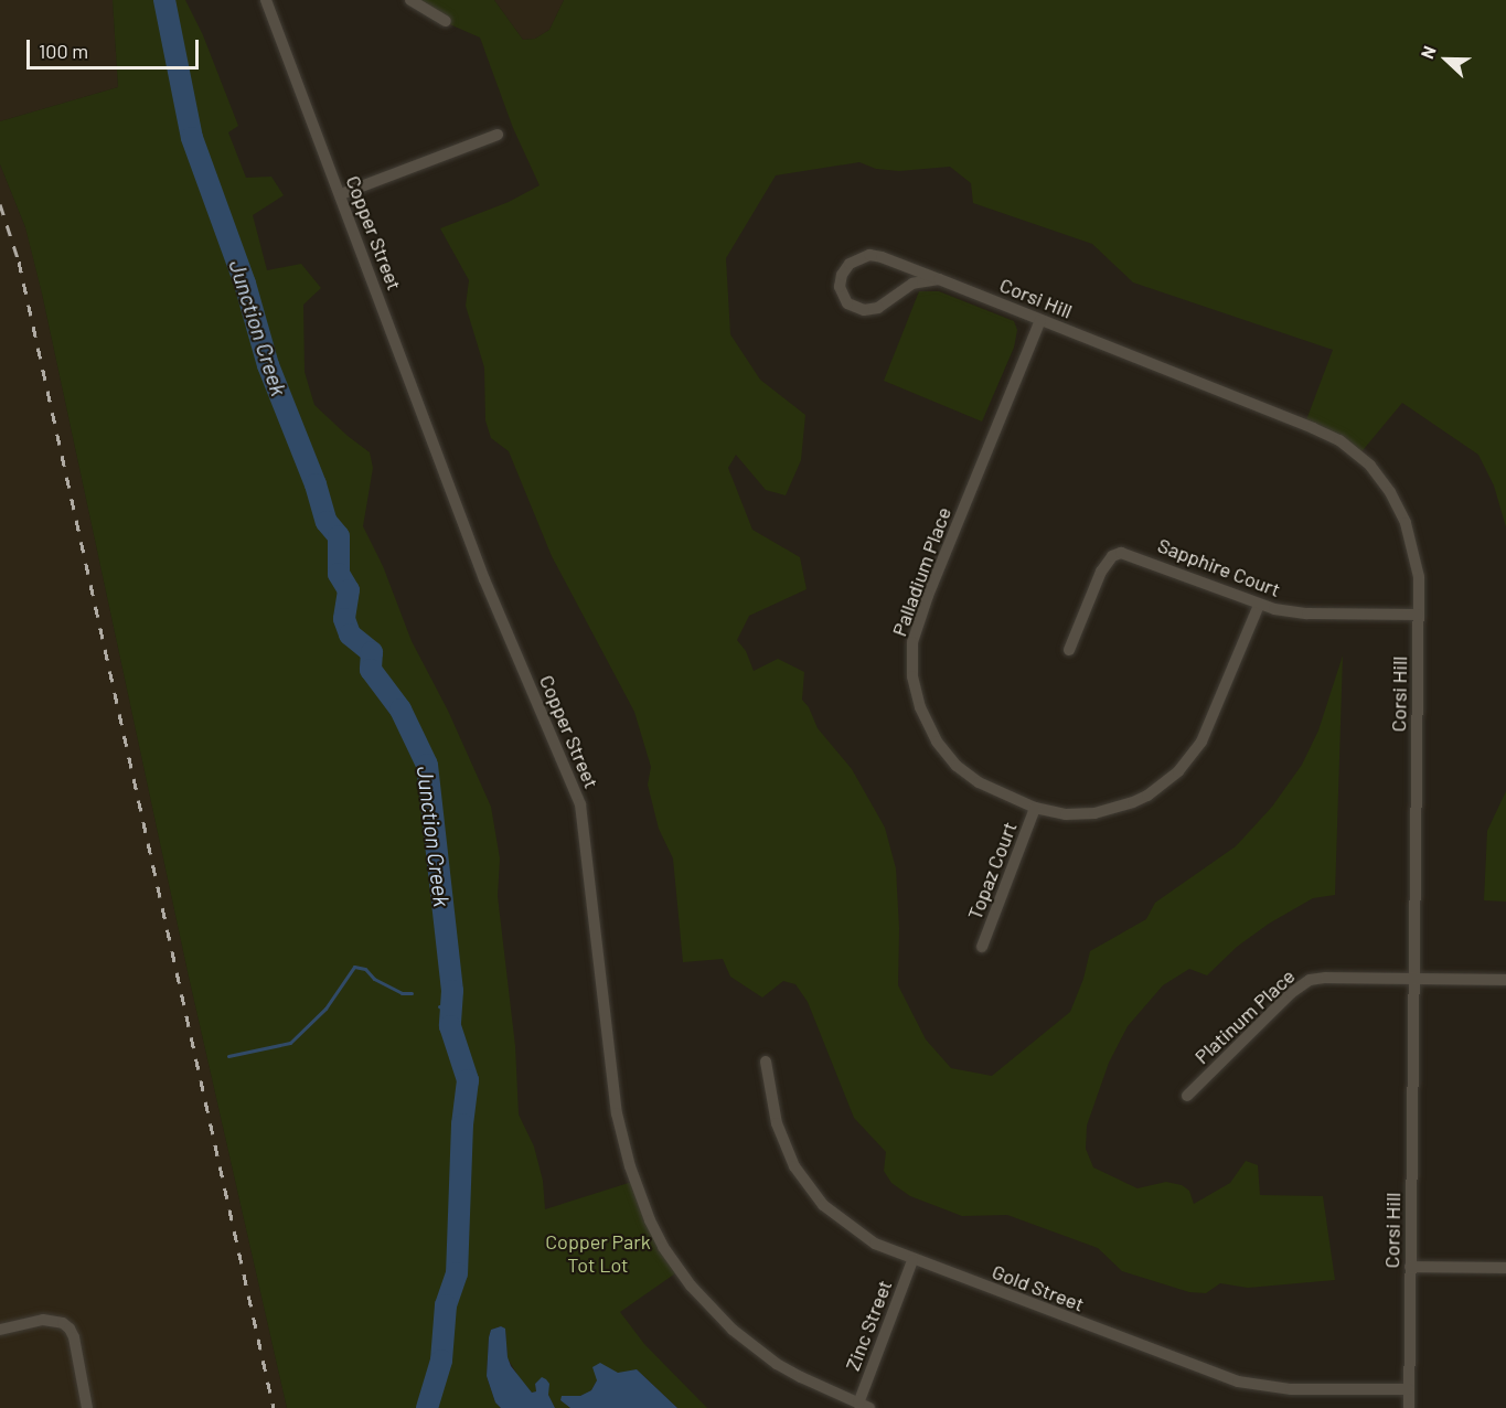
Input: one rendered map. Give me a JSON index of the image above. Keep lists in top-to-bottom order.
{
  "streets": {
    "street": [
      "Copper Street",
      "Corsi Hill",
      "Sapphire Court",
      "Palladium Place",
      "Topaz Court",
      "Platinum Place",
      "Gold Street",
      "Zinc Street"
    ]
  },
  "crossings": [
    ["Copper Street", "Zinc Street"],
    ["Corsi Hill", "Sapphire Court"],
    ["Corsi Hill", "Palladium Place"],
    ["Corsi Hill", "Platinum Place"],
    ["Corsi Hill", "Gold Street"],
    ["Sapphire Court", "Palladium Place"],
    ["Palladium Place", "Topaz Court"],
    ["Gold Street", "Zinc Street"]
  ],
  "water": ["Junction Creek"],
  "parks": ["Copper Park Tot Lot"],
  "scale_bar": "100 m",
  "north": "left"
}
